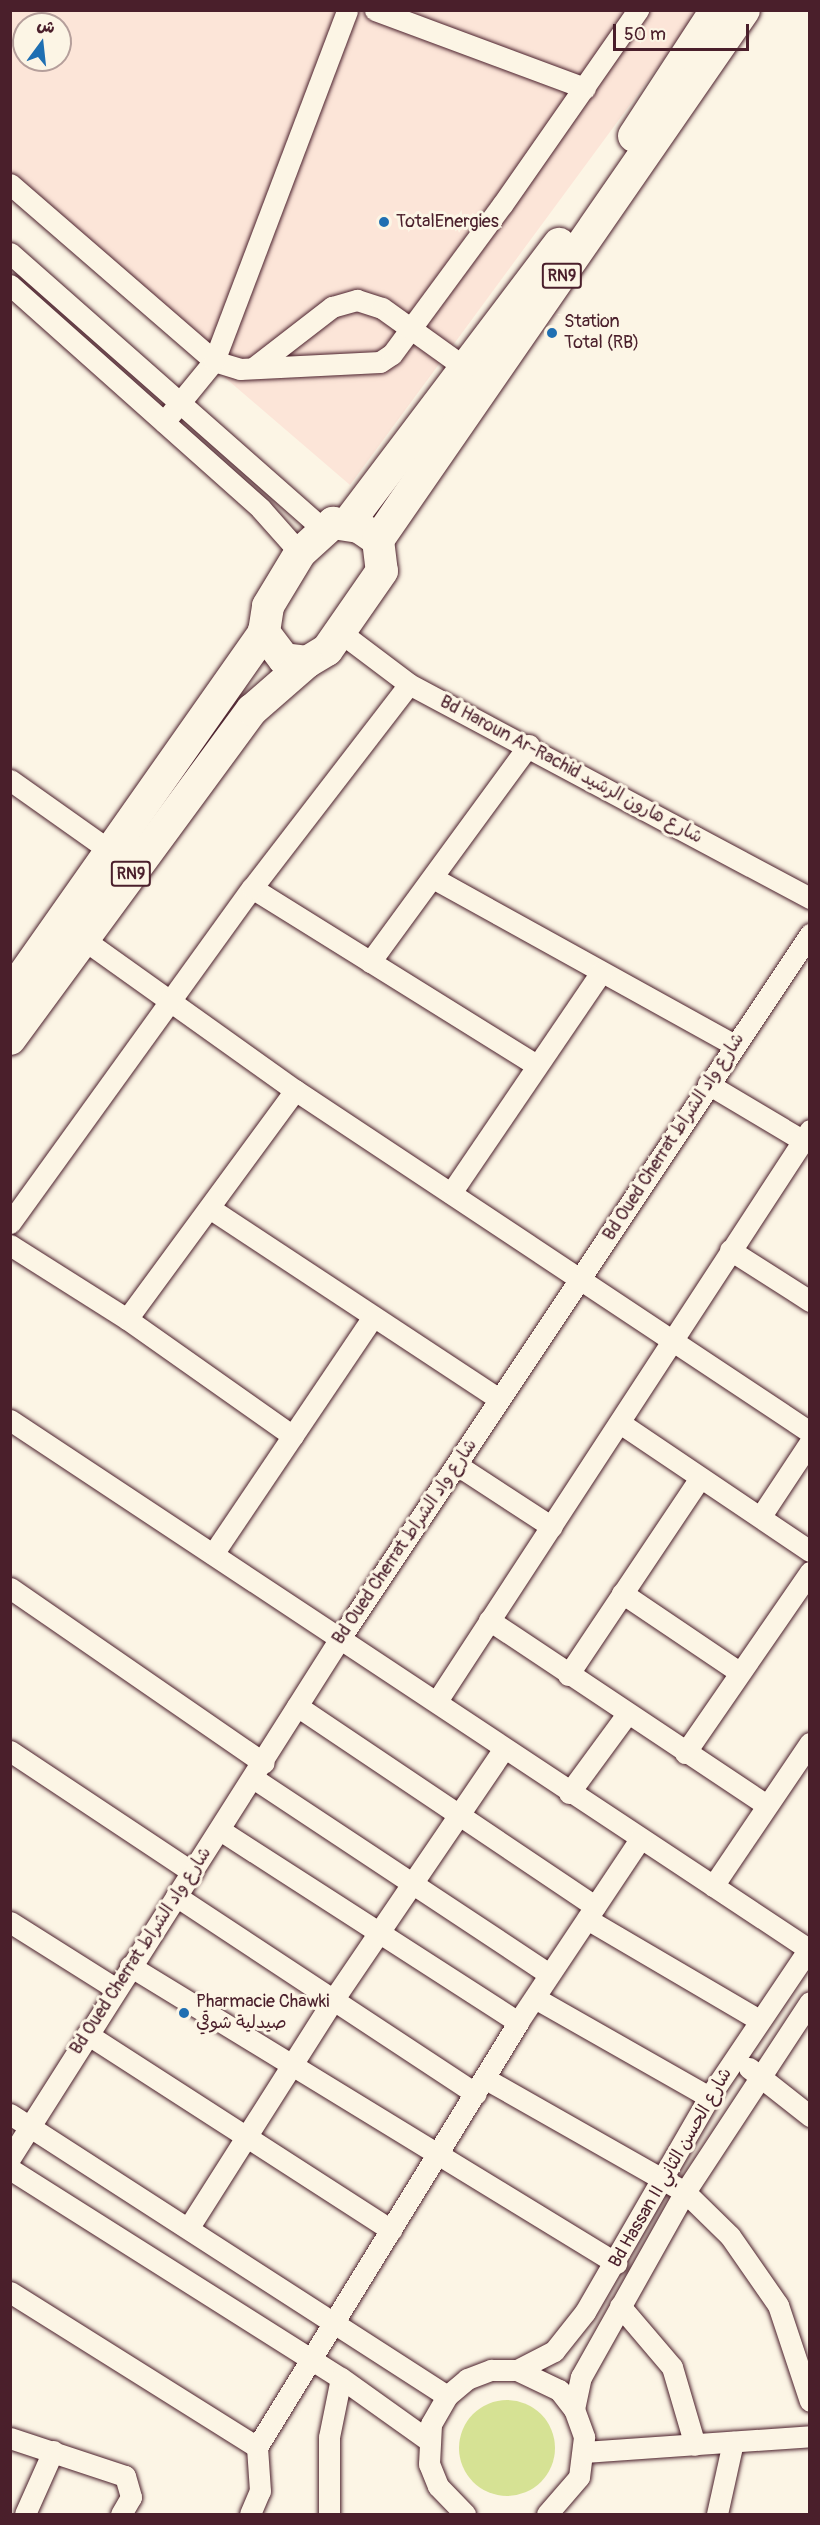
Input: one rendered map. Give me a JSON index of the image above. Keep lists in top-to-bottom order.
{
  "streets": {
    "highway": ["RN9"],
    "street": ["Bd Haroun Ar-Rachid شارع هارون الرشيد", "Bd Oued Cherrat شارع واد الشراط", "Bd Hassan II شارع الحسن الثاني"]
  },
  "crossings": [
    ["RN9", "Bd Haroun Ar-Rachid شارع هارون الرشيد"]
  ],
  "places": ["TotalEnergies", "Station Total (RB)", "Pharmacie Chawki صيدلية شوقي"],
  "scale_bar": "50 m",
  "north": "top"
}
